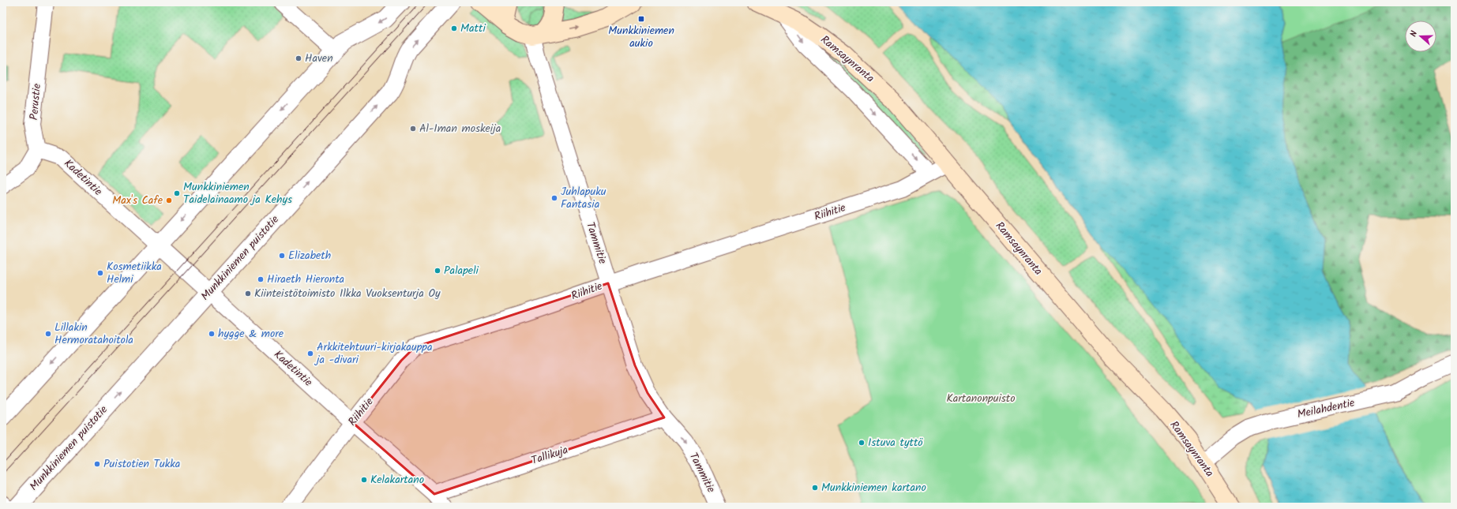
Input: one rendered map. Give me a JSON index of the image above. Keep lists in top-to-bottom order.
{
  "streets": {
    "main road": ["Ramsaynranta"],
    "street": [
      "Perustie",
      "Kadetintie",
      "Riihitie",
      "Tammitie",
      "Munkkiniemen puistotie",
      "Meilahdentie",
      "Tallikuja"
    ]
  },
  "crossings": [
    ["Ramsaynranta", "Riihitie"],
    ["Ramsaynranta", "Meilahdentie"],
    ["Perustie", "Kadetintie"],
    ["Kadetintie", "Riihitie"],
    ["Kadetintie", "Munkkiniemen puistotie"],
    ["Kadetintie", "Tallikuja"],
    ["Riihitie", "Tammitie"],
    ["Tammitie", "Tallikuja"]
  ],
  "parks": ["Kartanonpuisto"],
  "places": {
    "transit": ["Munkkiniemen aukio"],
    "other": [
      "Matti",
      "Haven",
      "Al-Iman moskeija",
      "Munkkiniemen Taidelainaamo ja Kehys",
      "Juhlapuku Fantasia",
      "Max's Cafe",
      "Elizabeth",
      "Palapeli",
      "Kosmetiikka Helmi",
      "Hiraeth Hieronta",
      "Kiinteistötoimisto Ilkka Vuoksenturja Oy",
      "Lillakin Hermoratahoitola",
      "hygge & more",
      "Arkkitehtuuri-kirjakauppa ja -divari",
      "Istuva tyttö",
      "Puistotien Tukka",
      "Kelakartano",
      "Munkkiniemen kartano"
    ]
  },
  "north": "left"
}
